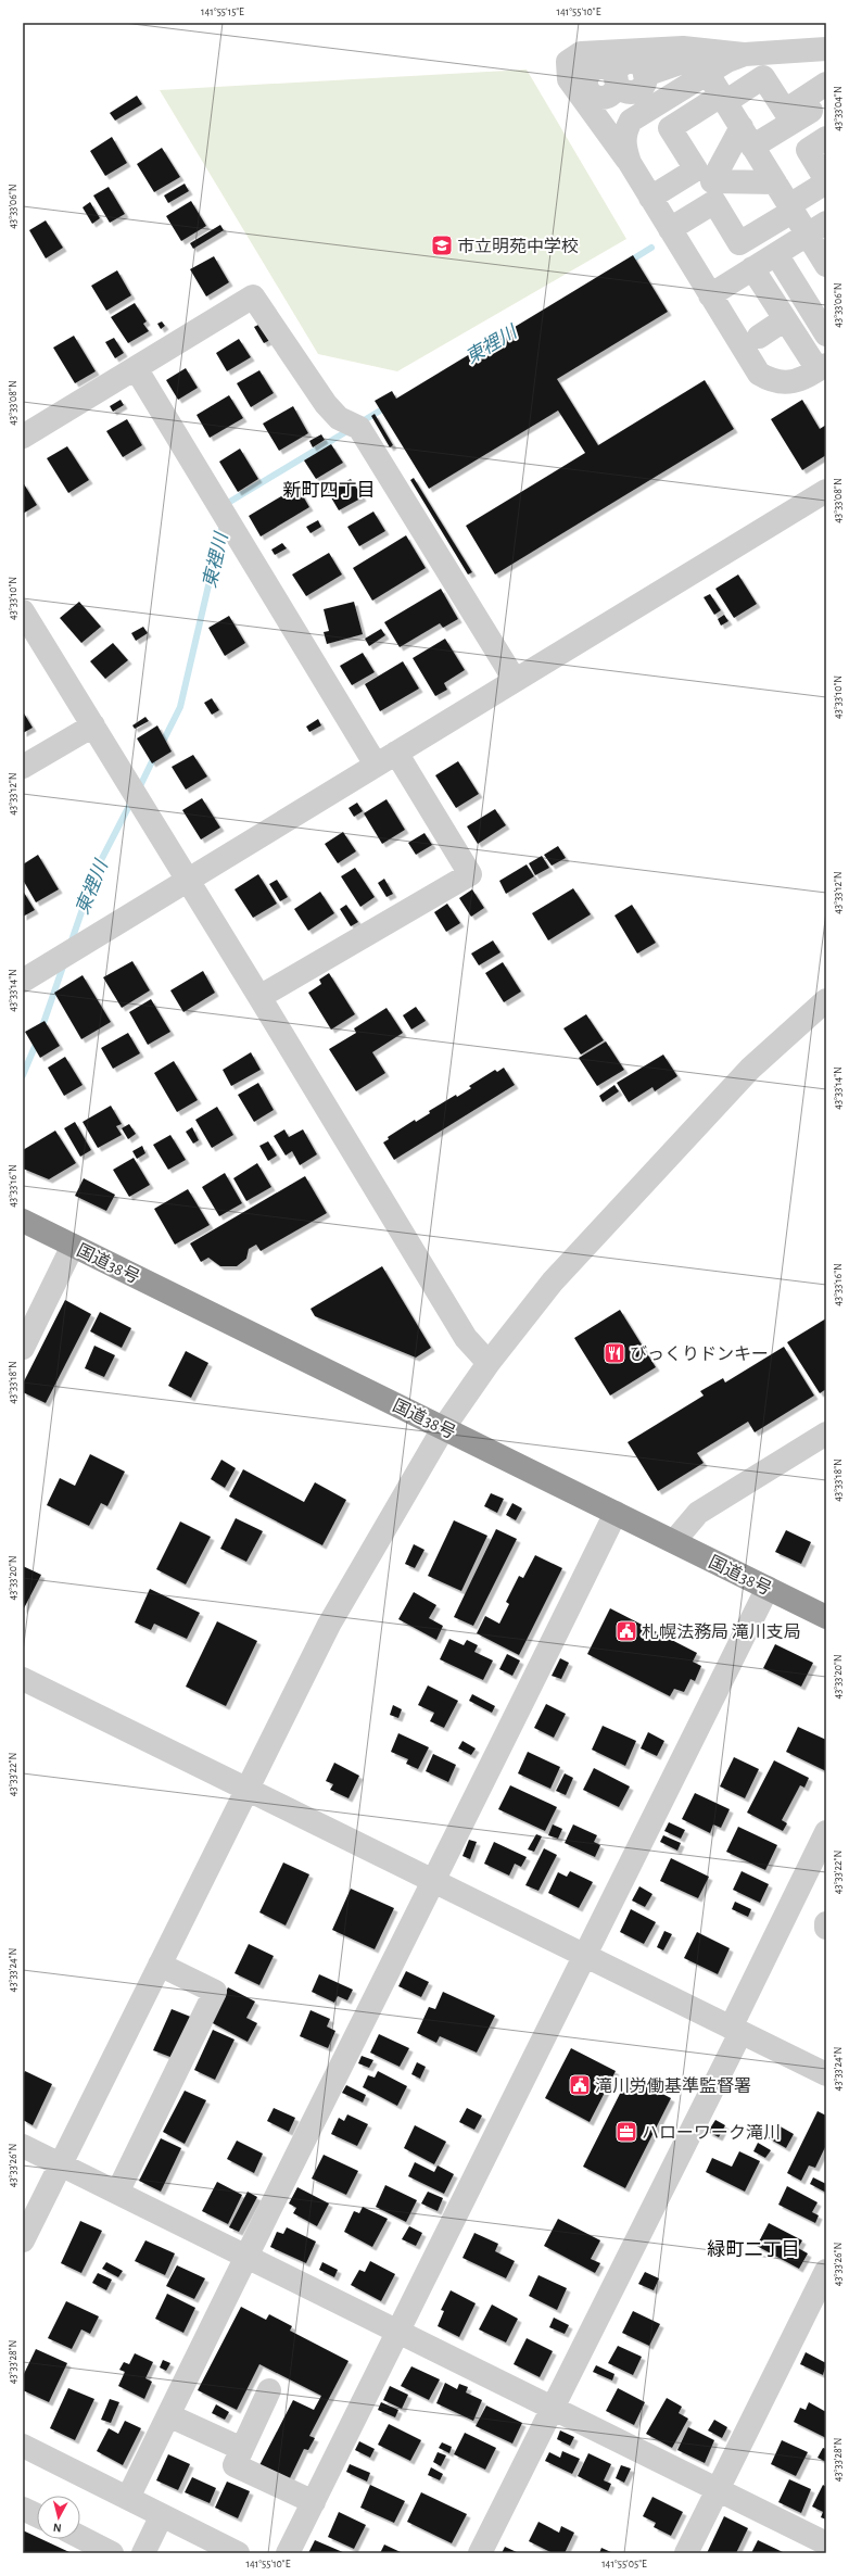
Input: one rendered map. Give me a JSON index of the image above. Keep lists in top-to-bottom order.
{
  "streets": {
    "highway": ["国道38号"]
  },
  "districts": ["新町四丁目", "緑町二丁目"],
  "water": ["東裡川"],
  "places": {
    "school or university": ["市立明苑中学校"],
    "restaurant": ["びっくりドンキー"],
    "public building": ["札幌法務局 滝川支局", "滝川労働基準監督署"],
    "office": ["ハローワーク滝川"]
  },
  "north": "bottom",
  "coordinates": [
    "141°55'15\"E",
    "141°55'10\"E",
    "43°33'04\"N",
    "43°33'06\"N",
    "43°33'08\"N",
    "43°33'10\"N",
    "43°33'12\"N",
    "43°33'14\"N",
    "43°33'16\"N",
    "43°33'18\"N",
    "43°33'20\"N",
    "43°33'22\"N",
    "43°33'24\"N",
    "43°33'26\"N",
    "43°33'28\"N",
    "141°55'05\"E"
  ]
}
